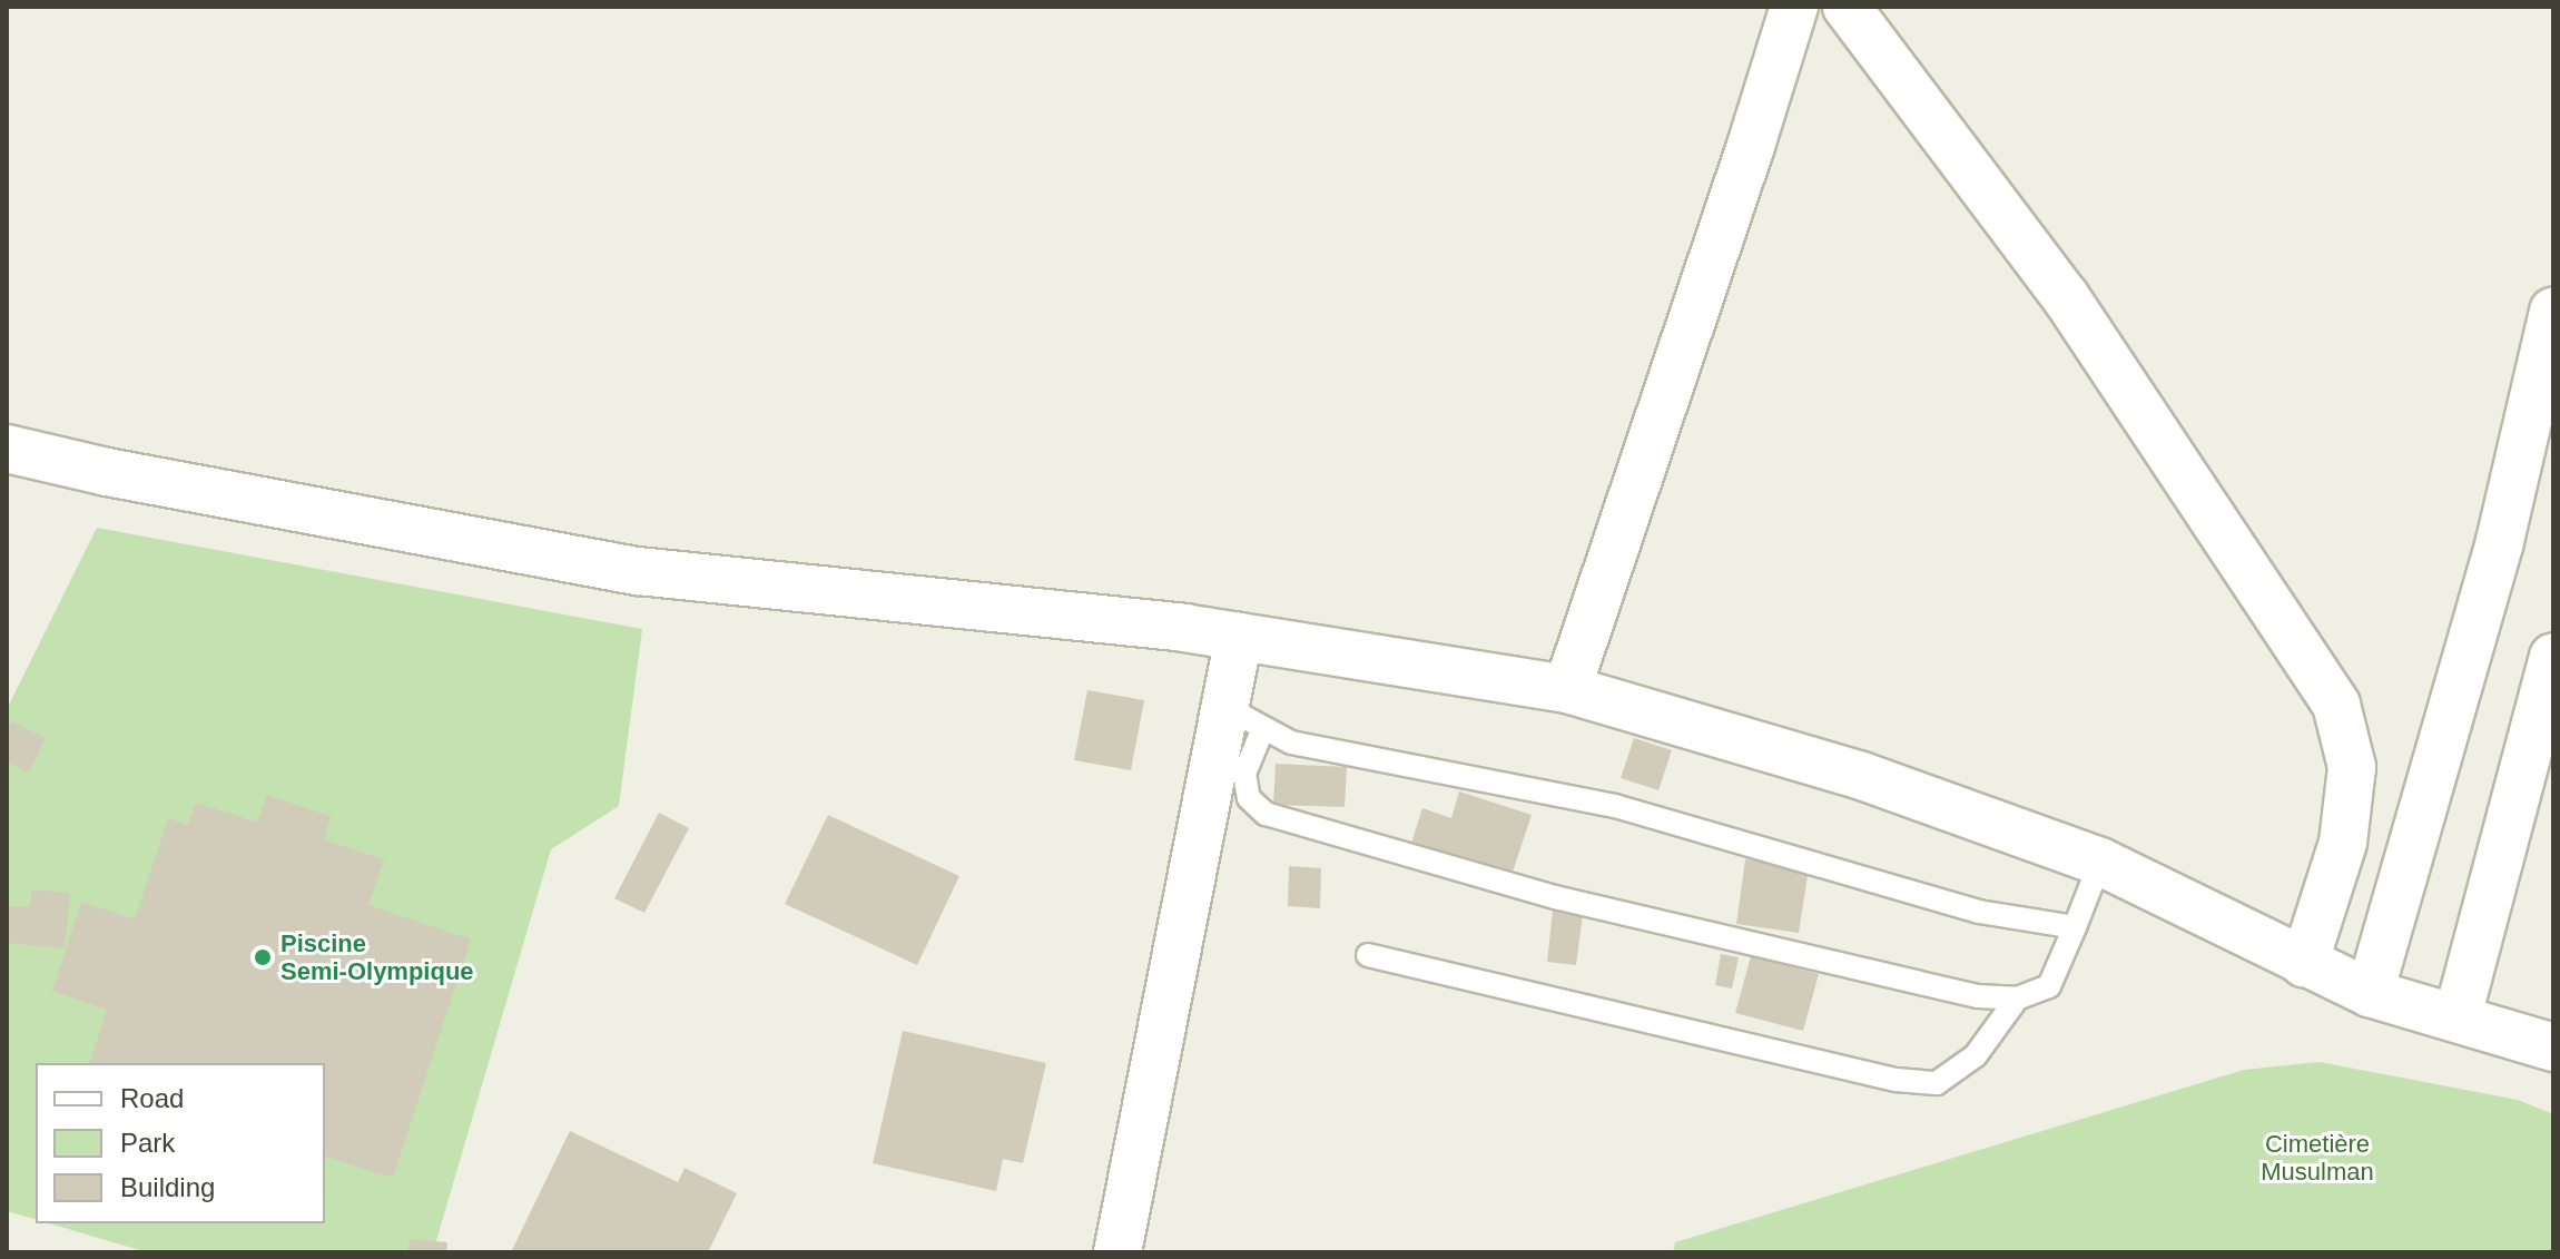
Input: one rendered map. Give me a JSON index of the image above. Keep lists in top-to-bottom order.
{
  "parks": ["Cimetière Musulman"],
  "places": ["Piscine Semi-Olympique"],
  "legend": ["Road", "Park", "Building"]
}
